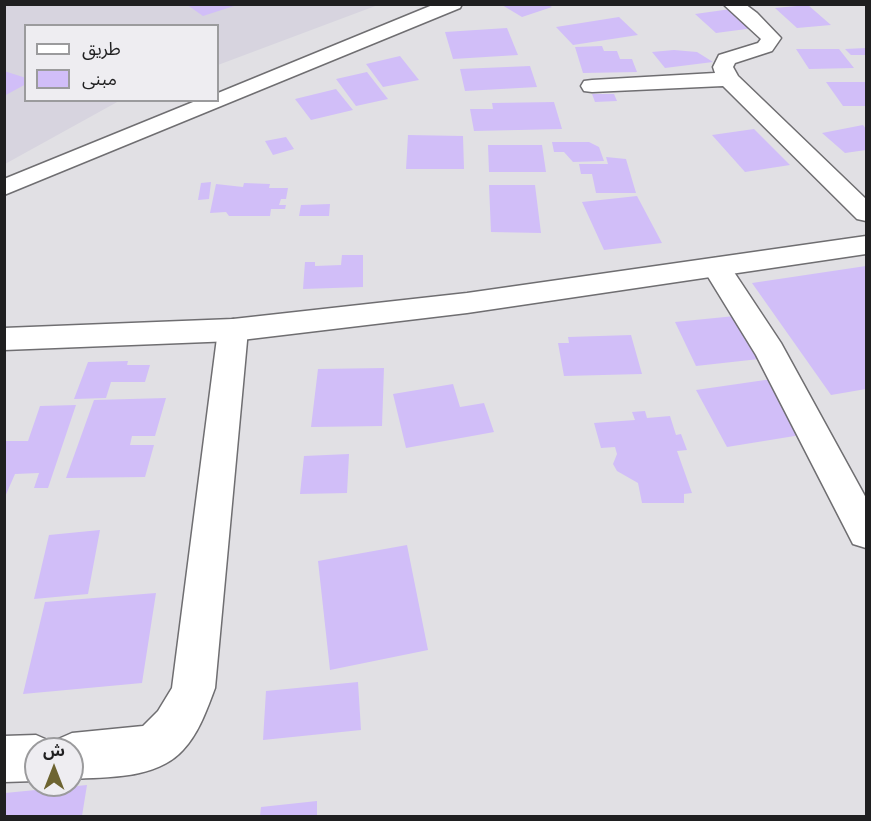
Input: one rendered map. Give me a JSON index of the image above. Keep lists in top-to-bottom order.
{
  "legend": ["طريق", "مبنى"],
  "north": "top"
}
